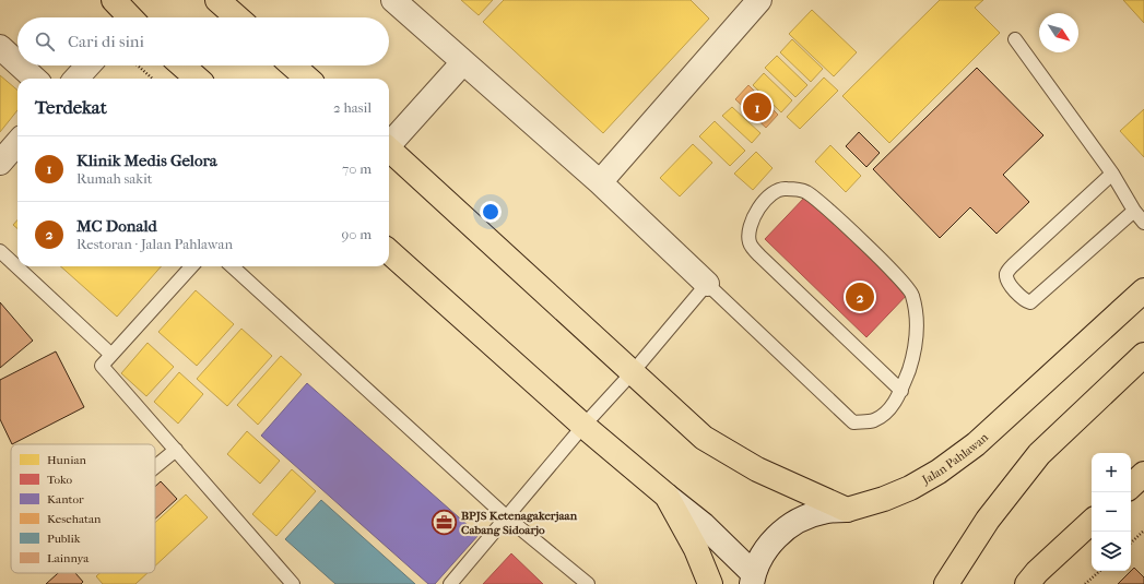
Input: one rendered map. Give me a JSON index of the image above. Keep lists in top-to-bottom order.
{
  "streets": {
    "main road": ["Jalan Pahlawan"]
  },
  "places": {
    "office": ["BPJS Ketenagakerjaan Cabang Sidoarjo"]
  },
  "legend": [
    "Hunian",
    "Toko",
    "Kantor",
    "Kesehatan",
    "Publik",
    "Lainnya"
  ],
  "north": "bottom right",
  "page": {
    "search": "Cari di sini",
    "heading": ["Terdekat", "2 hasil"],
    "pins": ["1", "2"],
    "list": [
      {
        "mark": "1",
        "name": "Klinik Medis Gelora",
        "note": "Rumah sakit",
        "value": "70 m"
      },
      {
        "mark": "2",
        "name": "MC Donald",
        "note": "Restoran · Jalan Pahlawan",
        "value": "90 m"
      }
    ],
    "map_buttons": ["+", "−"]
  }
}
